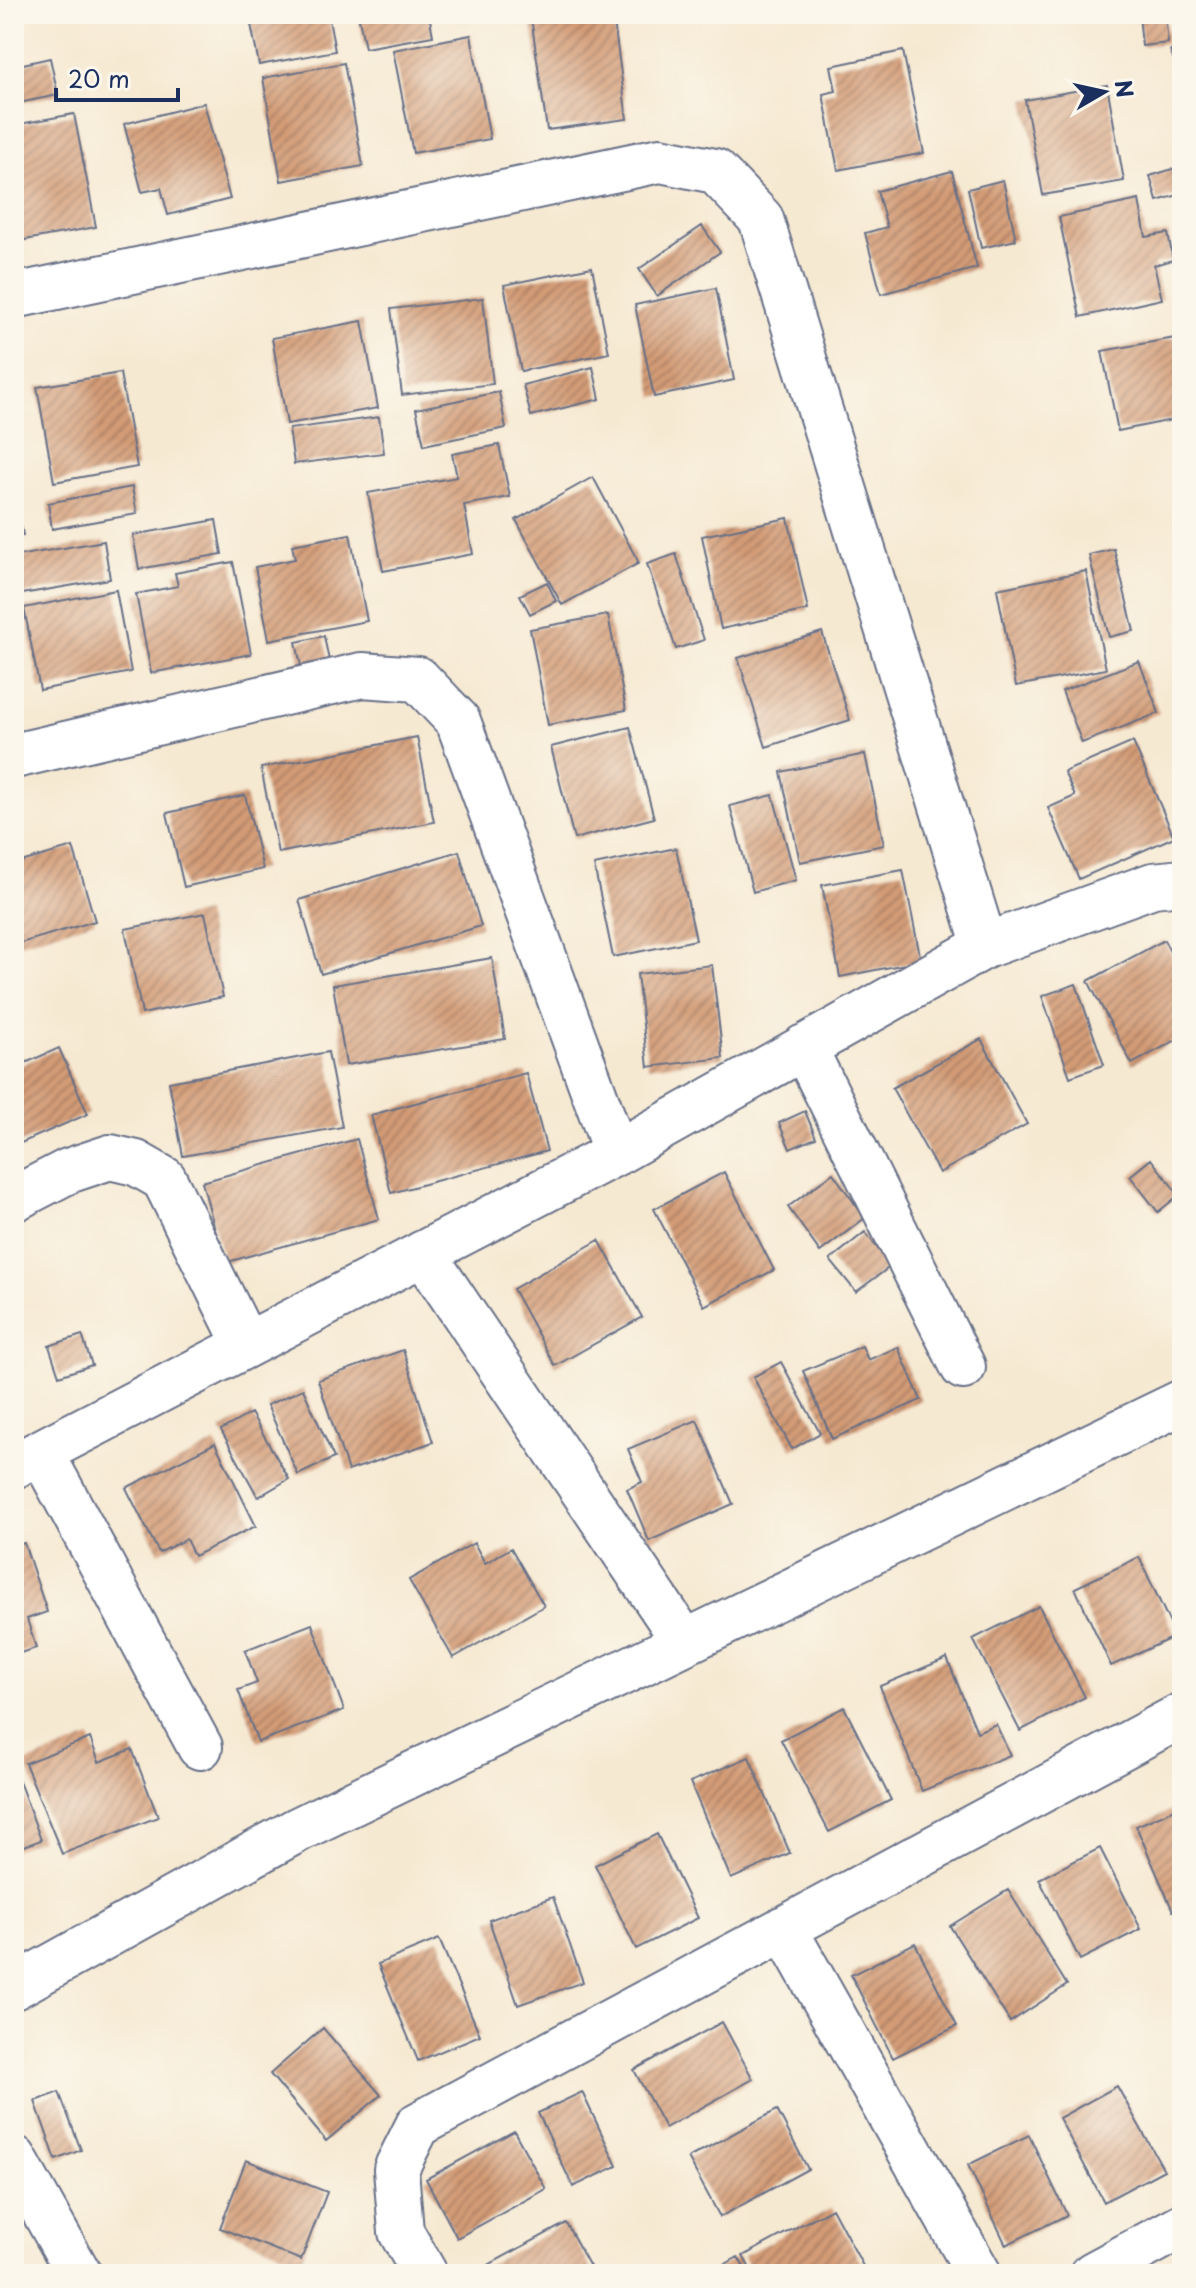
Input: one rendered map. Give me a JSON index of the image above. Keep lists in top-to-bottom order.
{
  "scale_bar": "20 m",
  "north": "right"
}
